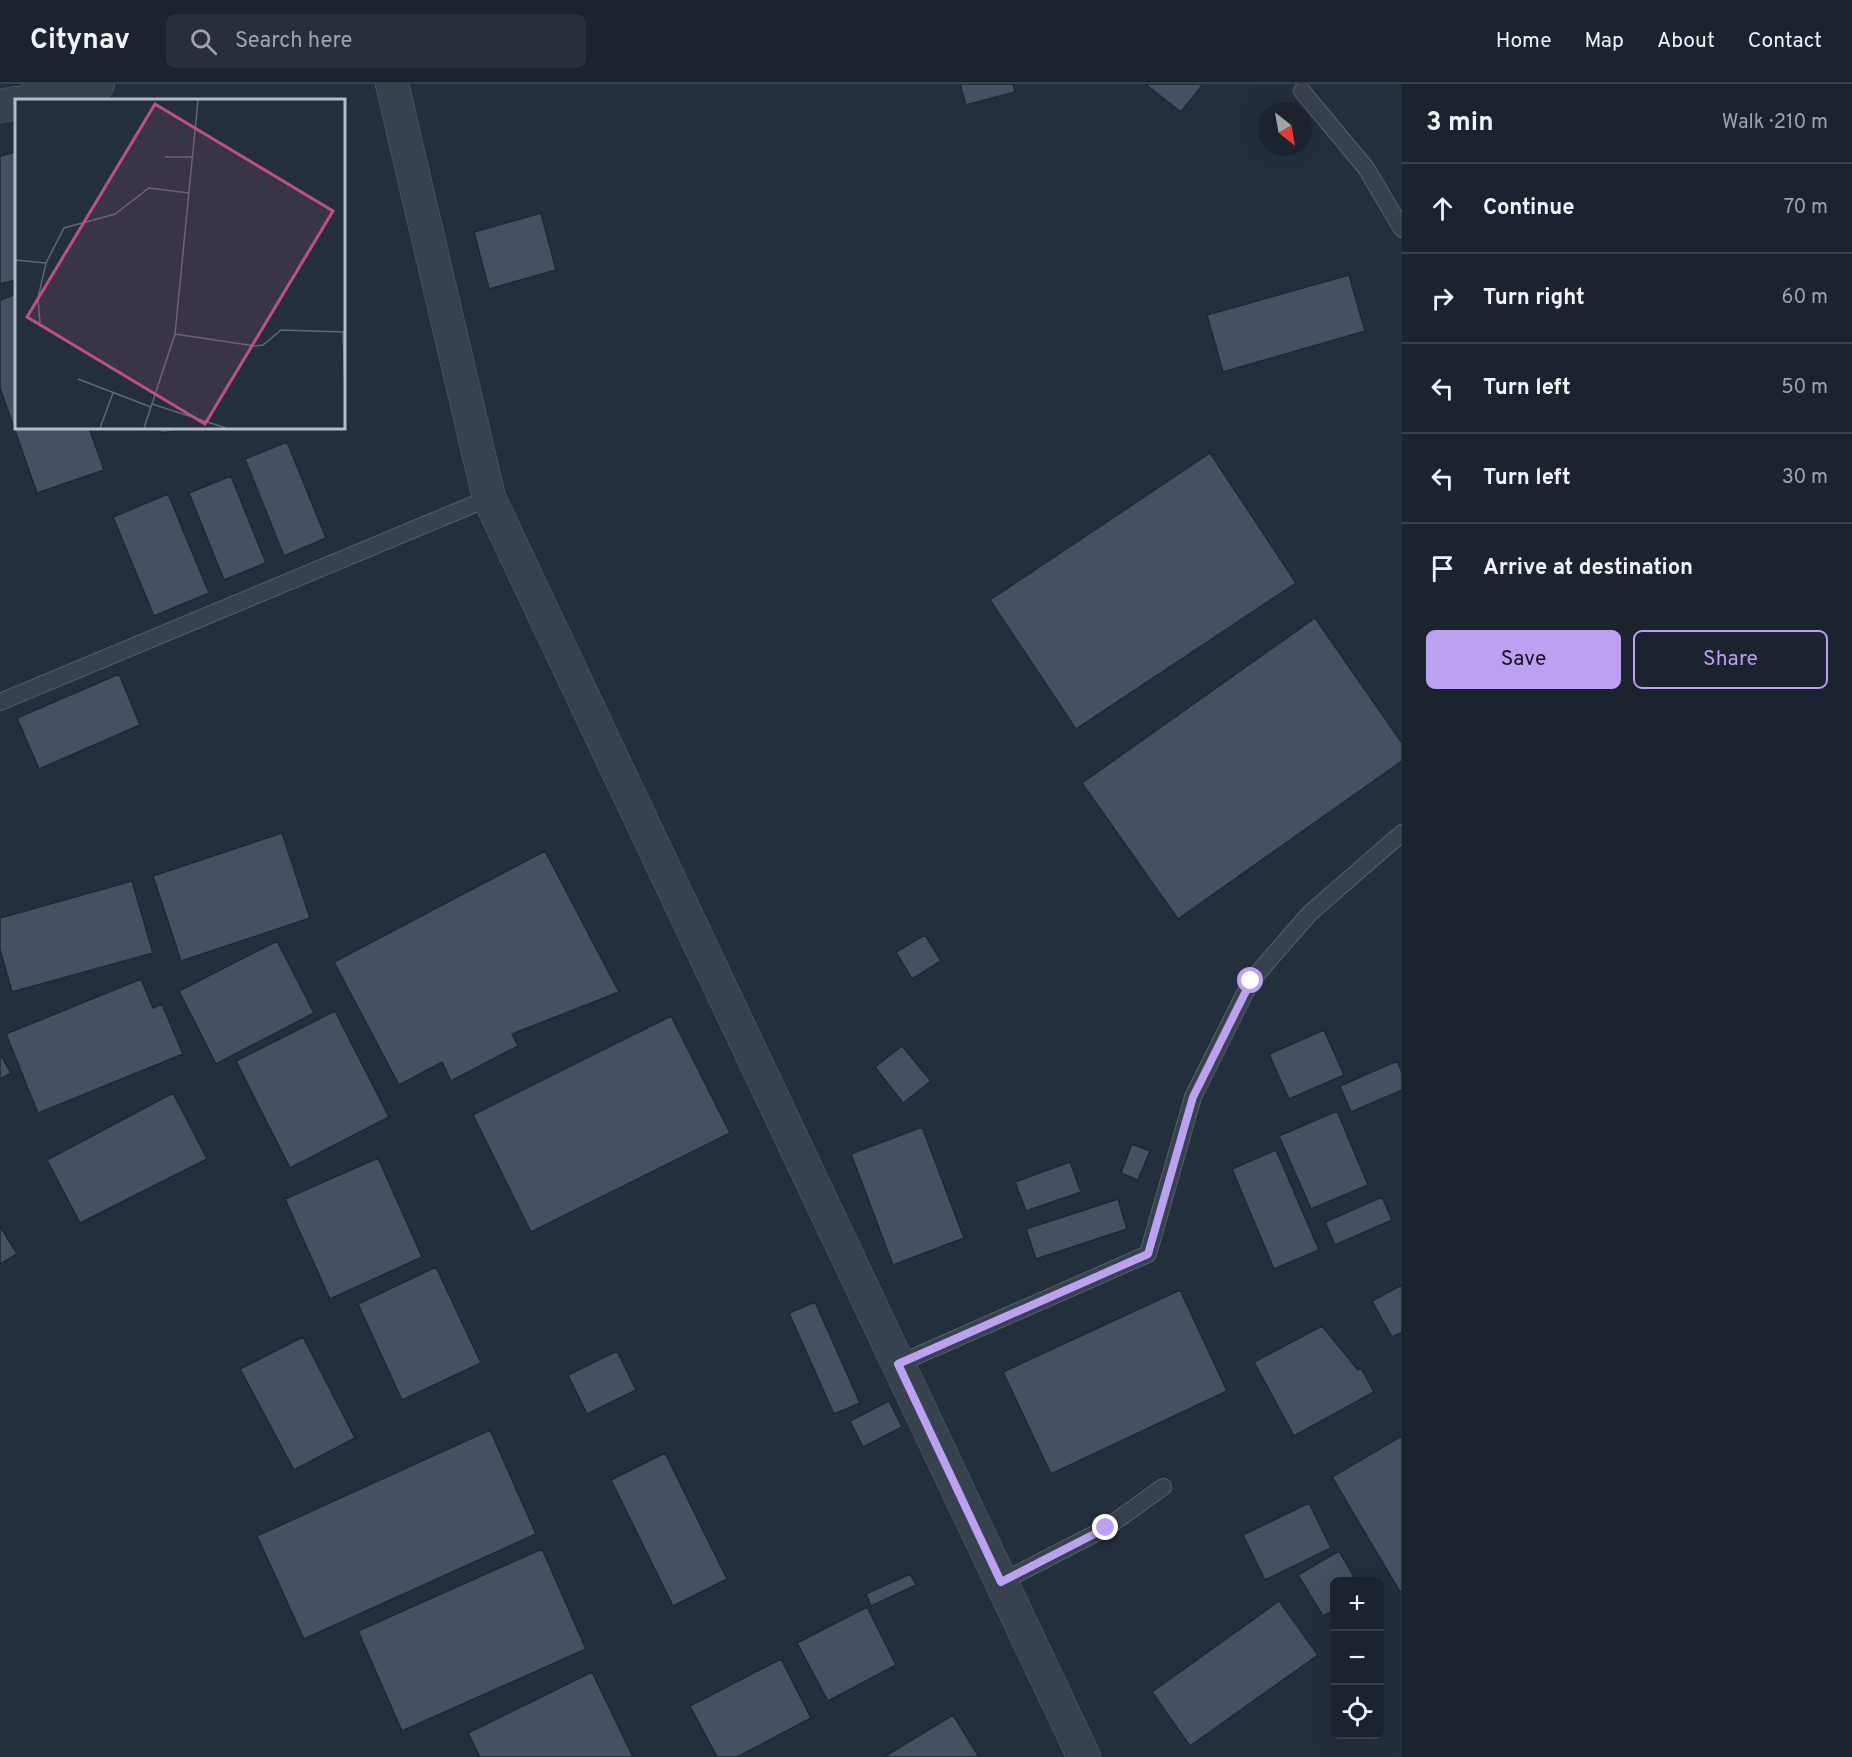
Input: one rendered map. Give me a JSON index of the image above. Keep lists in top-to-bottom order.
{
  "north": "bottom right",
  "page": {
    "header": "Citynav",
    "search": "Search here",
    "nav": [
      "Home",
      "Map",
      "About",
      "Contact"
    ],
    "heading": ["3 min", "Walk · 210 m"],
    "list": [
      ["Continue", "70 m"],
      ["Turn right", "60 m"],
      ["Turn left", "50 m"],
      ["Turn left", "30 m"],
      "Arrive at destination"
    ],
    "buttons": ["Save", "Share"],
    "map_buttons": ["+", "−"]
  }
}
